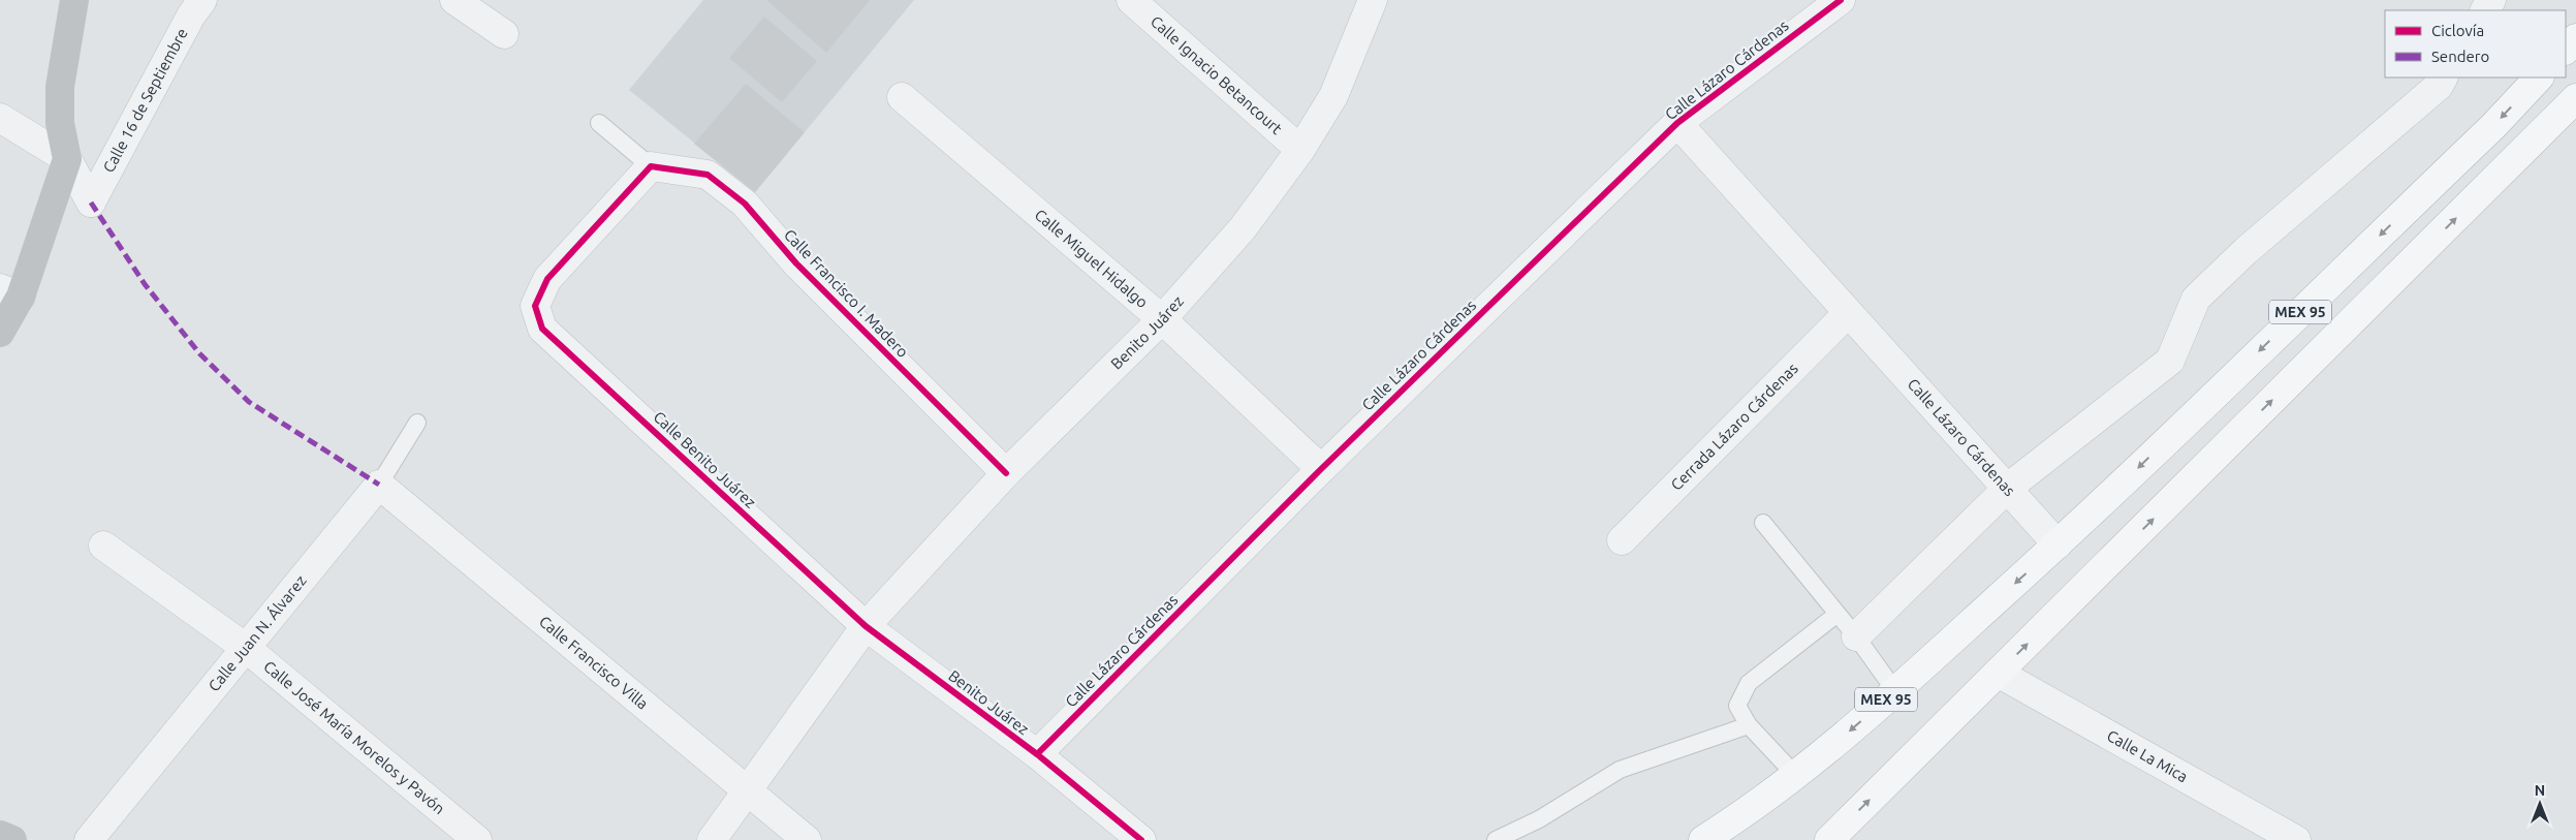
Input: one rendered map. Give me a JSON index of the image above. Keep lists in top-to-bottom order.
{
  "streets": {
    "highway": ["MEX 95"],
    "street": [
      "Calle Lázaro Cárdenas",
      "Calle Ignacio Betancourt",
      "Calle 16 de Septiembre",
      "Calle Miguel Hidalgo",
      "Calle Francisco I. Madero",
      "Benito Juárez",
      "Cerrada Lázaro Cárdenas",
      "Calle Benito Juárez",
      "Calle Juan N. Álvarez",
      "Calle Francisco Villa",
      "Calle José María Morelos y Pavón",
      "Calle La Mica"
    ]
  },
  "crossings": [
    ["Calle Lázaro Cárdenas", "Calle Miguel Hidalgo"],
    ["Calle Lázaro Cárdenas", "MEX 95"],
    ["Calle Lázaro Cárdenas", "Benito Juárez"],
    ["Calle Lázaro Cárdenas", "Cerrada Lázaro Cárdenas"],
    ["Calle Ignacio Betancourt", "Benito Juárez"],
    ["Calle Miguel Hidalgo", "Benito Juárez"],
    ["Calle Francisco I. Madero", "Benito Juárez"],
    ["Calle Francisco I. Madero", "Calle Benito Juárez"],
    ["MEX 95", "Calle La Mica"],
    ["Benito Juárez", "Calle Benito Juárez"],
    ["Benito Juárez", "Calle Francisco Villa"],
    ["Calle Juan N. Álvarez", "Calle Francisco Villa"],
    ["Calle Juan N. Álvarez", "Calle José María Morelos y Pavón"]
  ],
  "legend": ["Ciclovía", "Sendero"],
  "north": "top"
}
